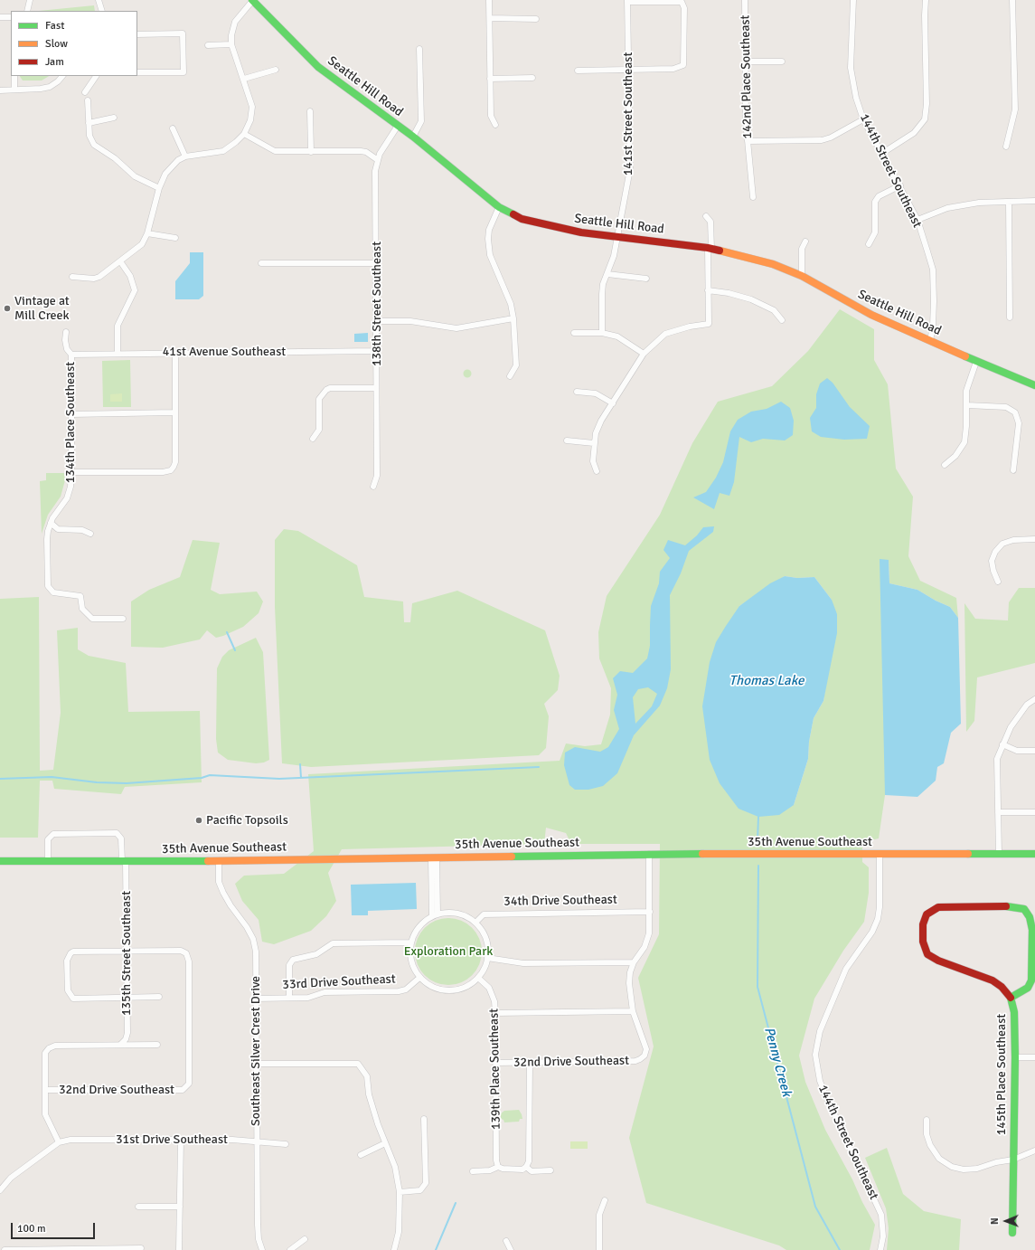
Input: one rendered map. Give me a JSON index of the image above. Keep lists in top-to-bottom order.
{
  "streets": {
    "street": [
      "142nd Place Southeast",
      "Seattle Hill Road",
      "141st Street Southeast",
      "144th Street Southeast",
      "138th Street Southeast",
      "41st Avenue Southeast",
      "134th Place Southeast",
      "35th Avenue Southeast",
      "34th Drive Southeast",
      "135th Street Southeast",
      "33rd Drive Southeast",
      "Southeast Silver Crest Drive",
      "32nd Drive Southeast",
      "139th Place Southeast",
      "145th Place Southeast",
      "31st Drive Southeast"
    ]
  },
  "crossings": [
    ["Seattle Hill Road", "141st Street Southeast"],
    ["Seattle Hill Road", "144th Street Southeast"],
    ["Seattle Hill Road", "138th Street Southeast"],
    ["144th Street Southeast", "35th Avenue Southeast"],
    ["138th Street Southeast", "41st Avenue Southeast"],
    ["41st Avenue Southeast", "134th Place Southeast"],
    ["35th Avenue Southeast", "135th Street Southeast"],
    ["35th Avenue Southeast", "Southeast Silver Crest Drive"],
    ["34th Drive Southeast", "33rd Drive Southeast"],
    ["34th Drive Southeast", "139th Place Southeast"],
    ["135th Street Southeast", "32nd Drive Southeast"],
    ["33rd Drive Southeast", "Southeast Silver Crest Drive"],
    ["33rd Drive Southeast", "139th Place Southeast"],
    ["Southeast Silver Crest Drive", "31st Drive Southeast"],
    ["32nd Drive Southeast", "139th Place Southeast"]
  ],
  "water": ["Thomas Lake", "Penny Creek"],
  "parks": ["Exploration Park"],
  "places": ["Vintage at Mill Creek", "Pacific Topsoils"],
  "legend": ["Fast", "Slow", "Jam"],
  "scale_bar": "100 m",
  "north": "left"
}
